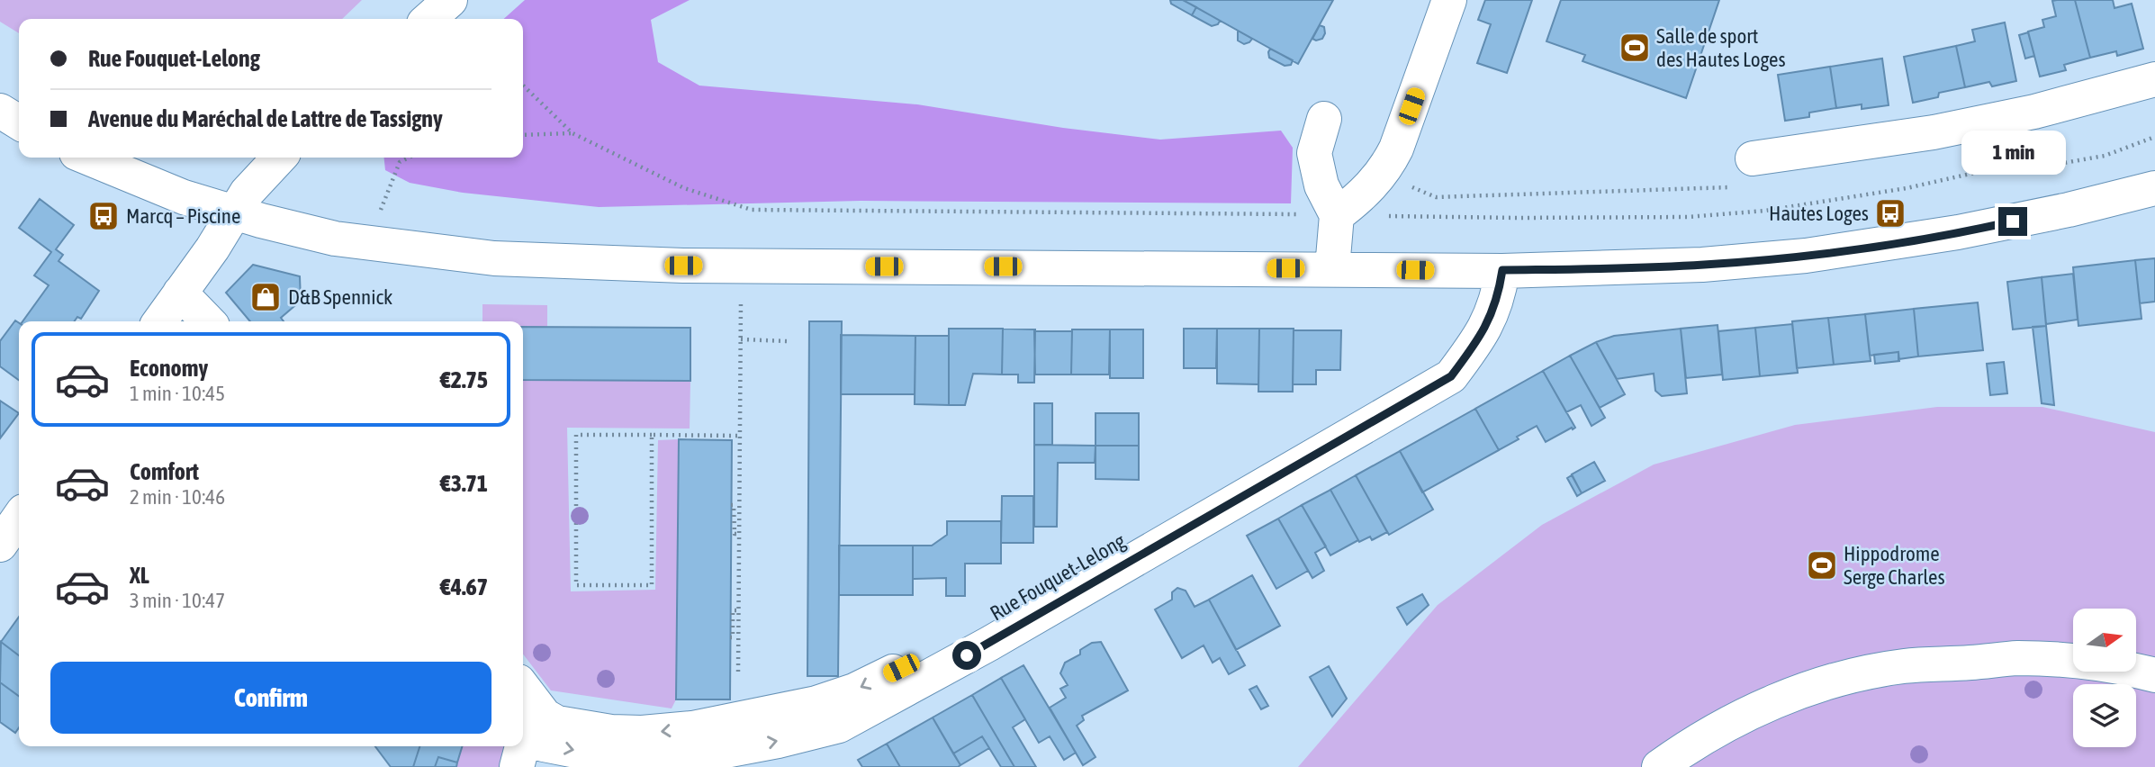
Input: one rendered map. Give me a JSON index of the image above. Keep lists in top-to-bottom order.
{
  "streets": {
    "street": ["Rue Fouquet-Lelong"]
  },
  "places": {
    "sports": ["Salle de sport des Hautes Loges", "Hippodrome Serge Charles"],
    "bus stop": ["Hautes Loges", "Marcq – Piscine"],
    "shop": ["D&B Spennick"]
  },
  "north": "right",
  "page": {
    "banner": ["Rue Fouquet-Lelong", "Avenue du Maréchal de Lattre de Tassigny"],
    "bubble": "1 min",
    "list": [
      {
        "name": "Economy",
        "note": "1 min · 10:45",
        "value": "€2.75"
      },
      {
        "name": "Comfort",
        "note": "2 min · 10:46",
        "value": "€3.71"
      },
      {
        "name": "XL",
        "note": "3 min · 10:47",
        "value": "€4.67"
      }
    ],
    "buttons": "Confirm"
  }
}
